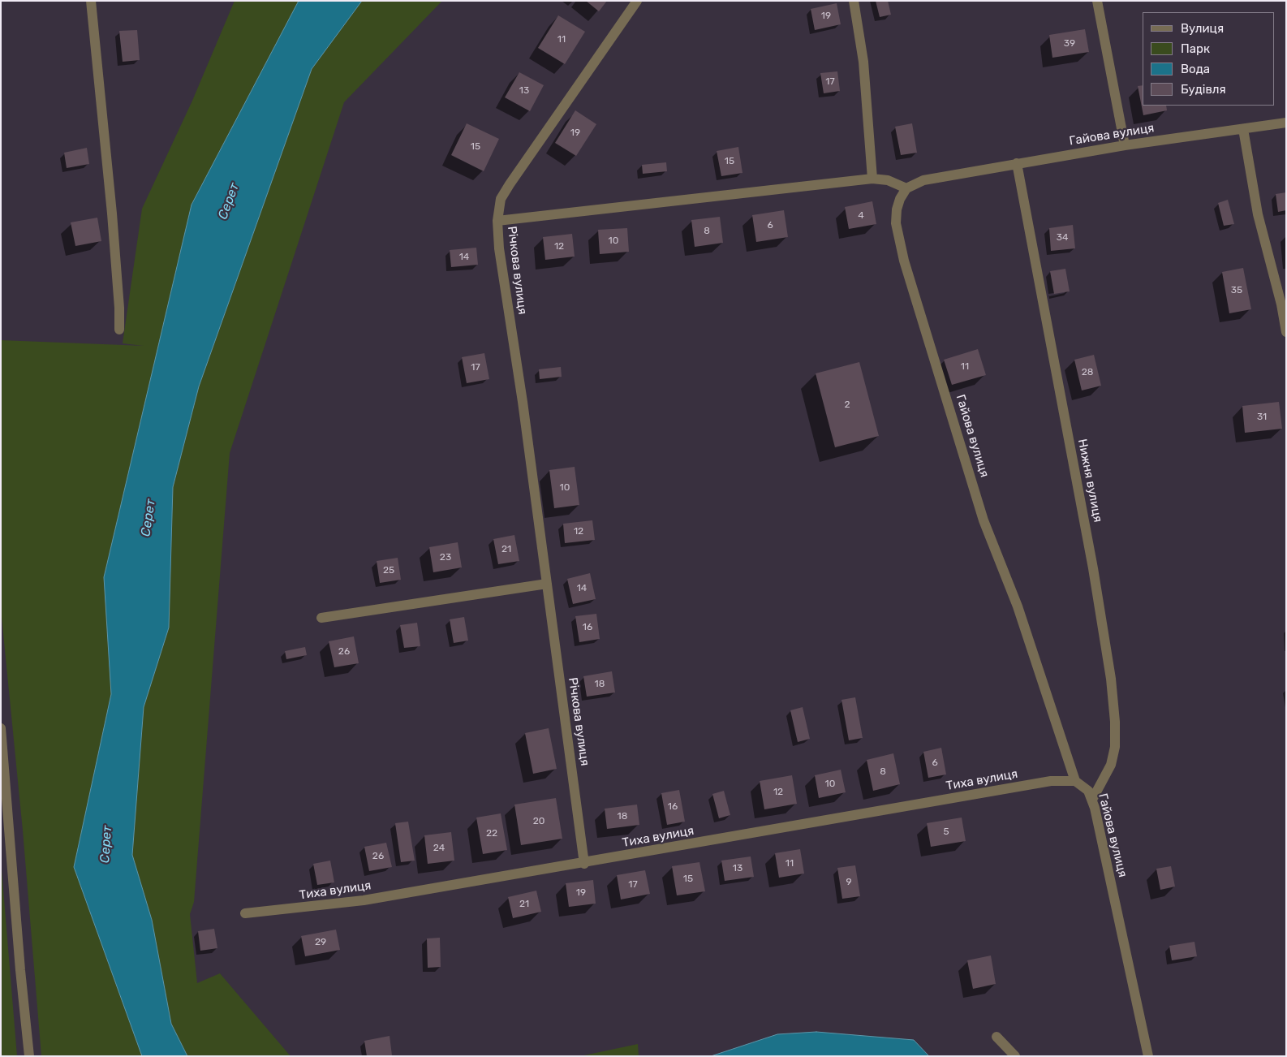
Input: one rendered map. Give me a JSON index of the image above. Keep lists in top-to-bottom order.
{
  "streets": {
    "street": [
      "Гайова вулиця",
      "Річкова вулиця",
      "Нижня вулиця",
      "Тиха вулиця"
    ]
  },
  "crossings": [
    ["Гайова вулиця", "Нижня вулиця"],
    ["Гайова вулиця", "Тиха вулиця"],
    ["Річкова вулиця", "Тиха вулиця"]
  ],
  "water": ["Серет"],
  "house_numbers": [
    "19",
    "11",
    "39",
    "17",
    "13",
    "19",
    "15",
    "15",
    "4",
    "6",
    "8",
    "34",
    "10",
    "12",
    "14",
    "35",
    "11",
    "17",
    "28",
    "2",
    "31",
    "10",
    "12",
    "21",
    "23",
    "25",
    "14",
    "16",
    "26",
    "18",
    "6",
    "8",
    "10",
    "12",
    "16",
    "18",
    "20",
    "5",
    "22",
    "24",
    "26",
    "11",
    "13",
    "15",
    "9",
    "17",
    "19",
    "21",
    "29"
  ],
  "legend": [
    "Вулиця",
    "Парк",
    "Вода",
    "Будівля"
  ]
}
